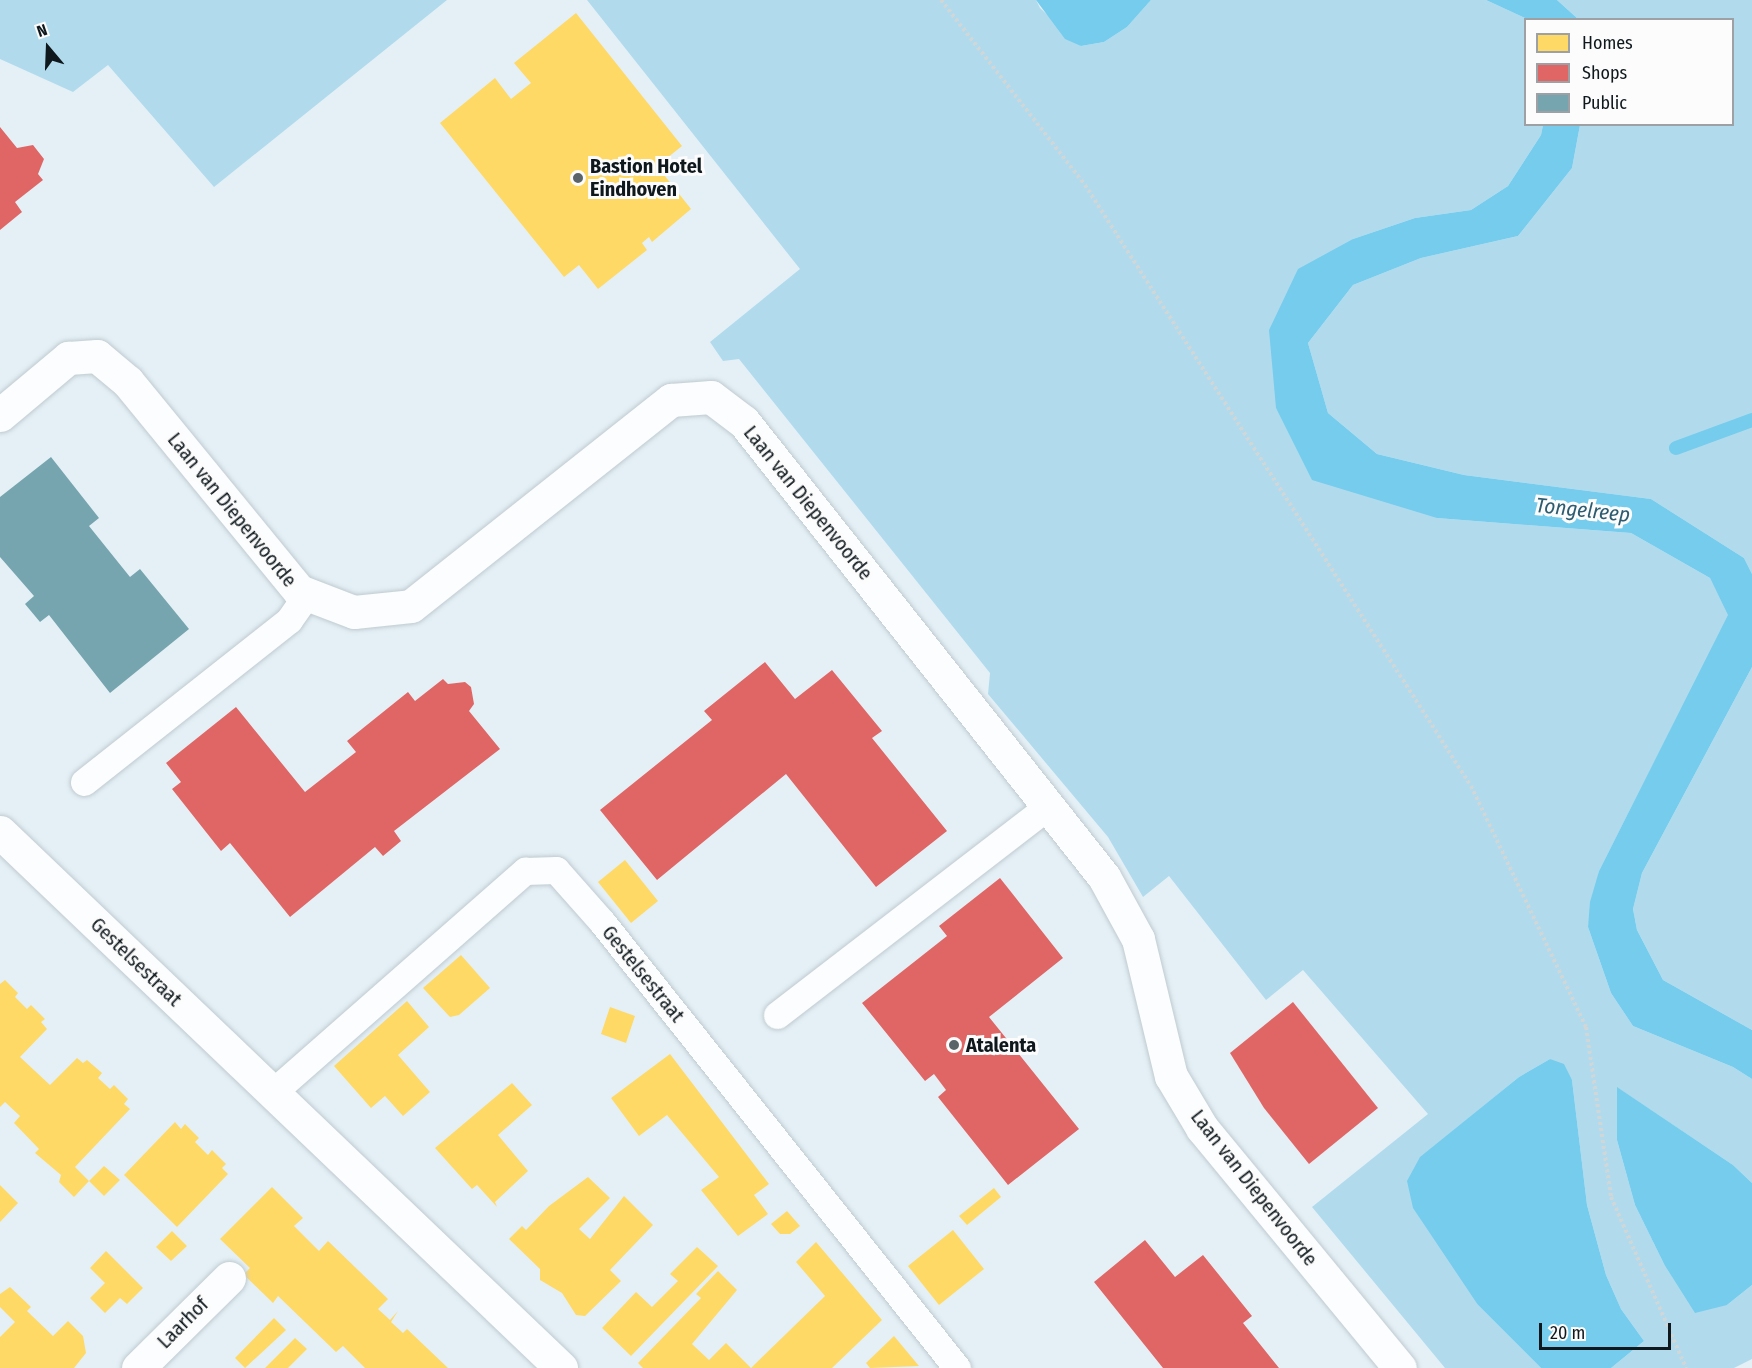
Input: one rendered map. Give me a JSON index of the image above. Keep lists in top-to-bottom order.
{
  "streets": {
    "street": ["Laan van Diepenvoorde", "Gestelsestraat", "Laarhof"]
  },
  "water": ["Tongelreep"],
  "places": ["Bastion Hotel Eindhoven", "Atalenta"],
  "legend": ["Homes", "Shops", "Public"],
  "scale_bar": "20 m",
  "north": "top"
}
